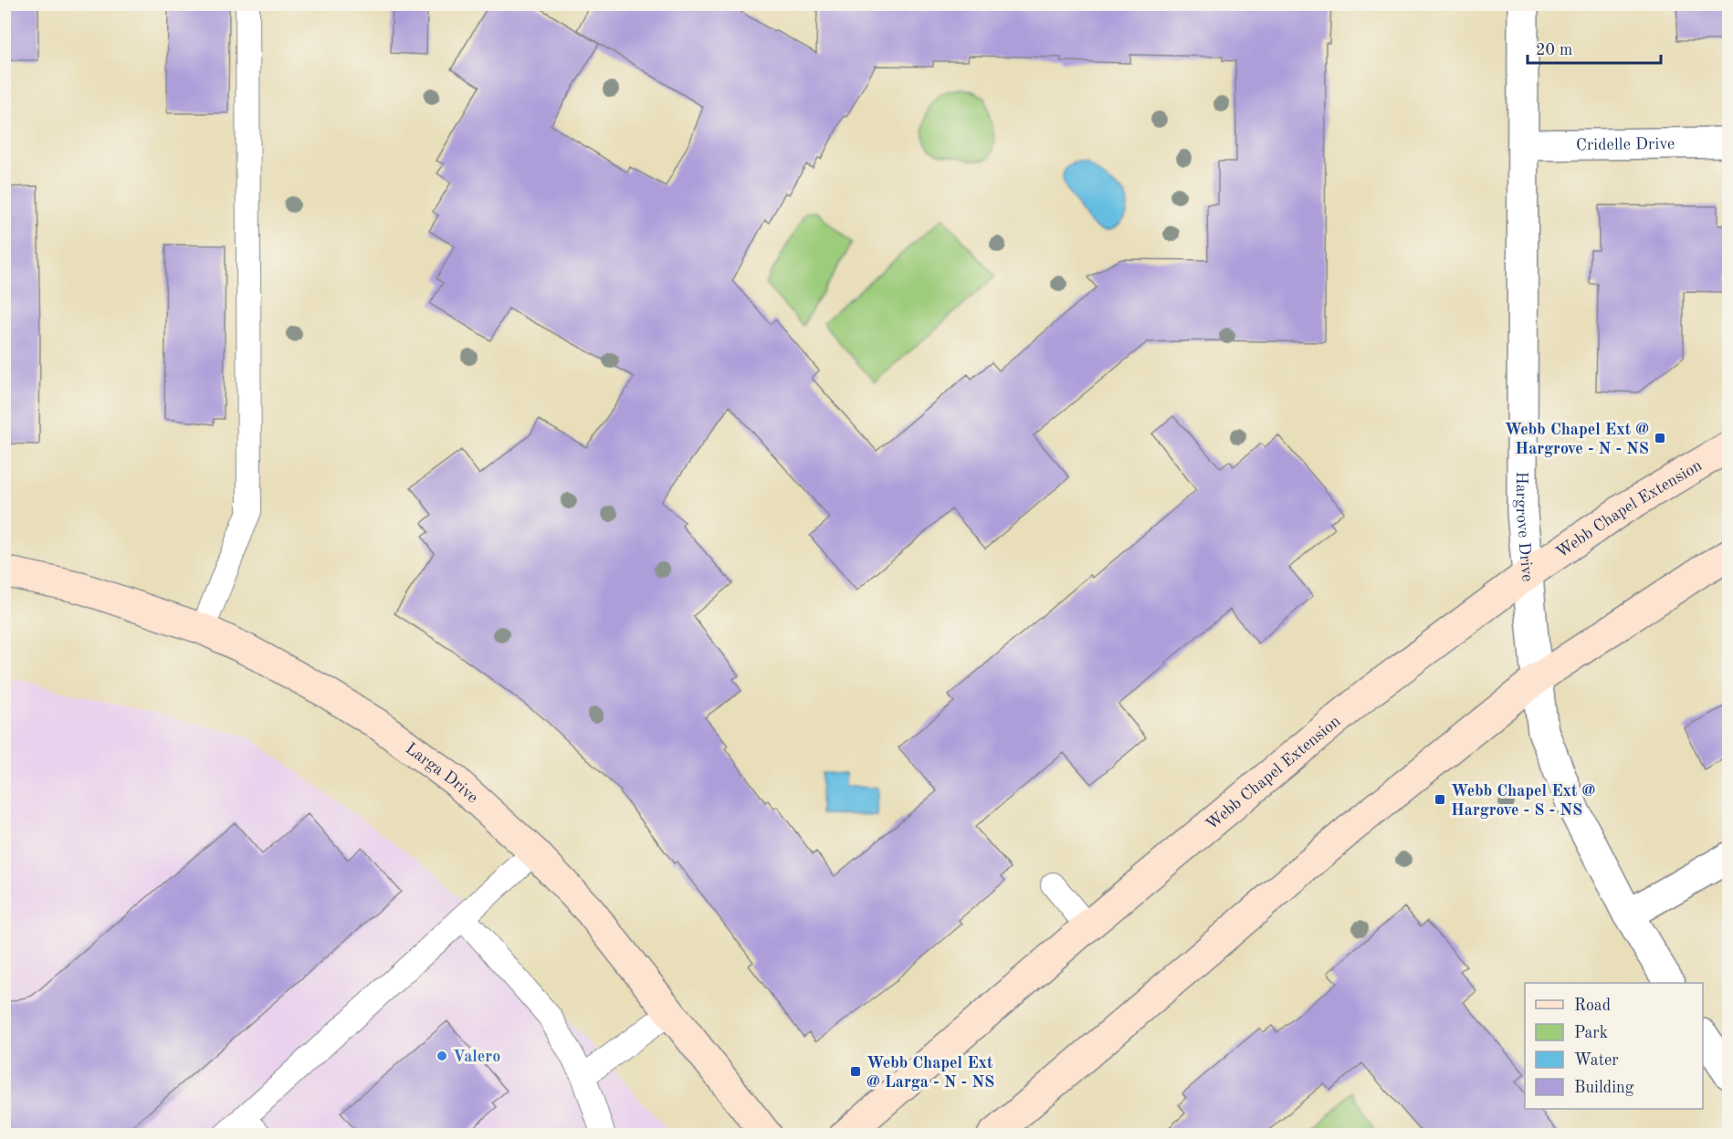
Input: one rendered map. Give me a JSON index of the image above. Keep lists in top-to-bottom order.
{
  "streets": {
    "main road": ["Webb Chapel Extension", "Larga Drive"],
    "street": ["Cridelle Drive", "Hargrove Drive"]
  },
  "crossings": [
    ["Cridelle Drive", "Hargrove Drive"],
    ["Webb Chapel Extension", "Hargrove Drive"]
  ],
  "places": {
    "transit": ["Webb Chapel Ext @ Hargrove - N - NS", "Webb Chapel Ext @ Hargrove - S - NS", "Webb Chapel Ext @ Larga - N - NS"],
    "other": ["Valero"]
  },
  "legend": [
    "Road",
    "Park",
    "Water",
    "Building"
  ],
  "scale_bar": "20 m"
}
